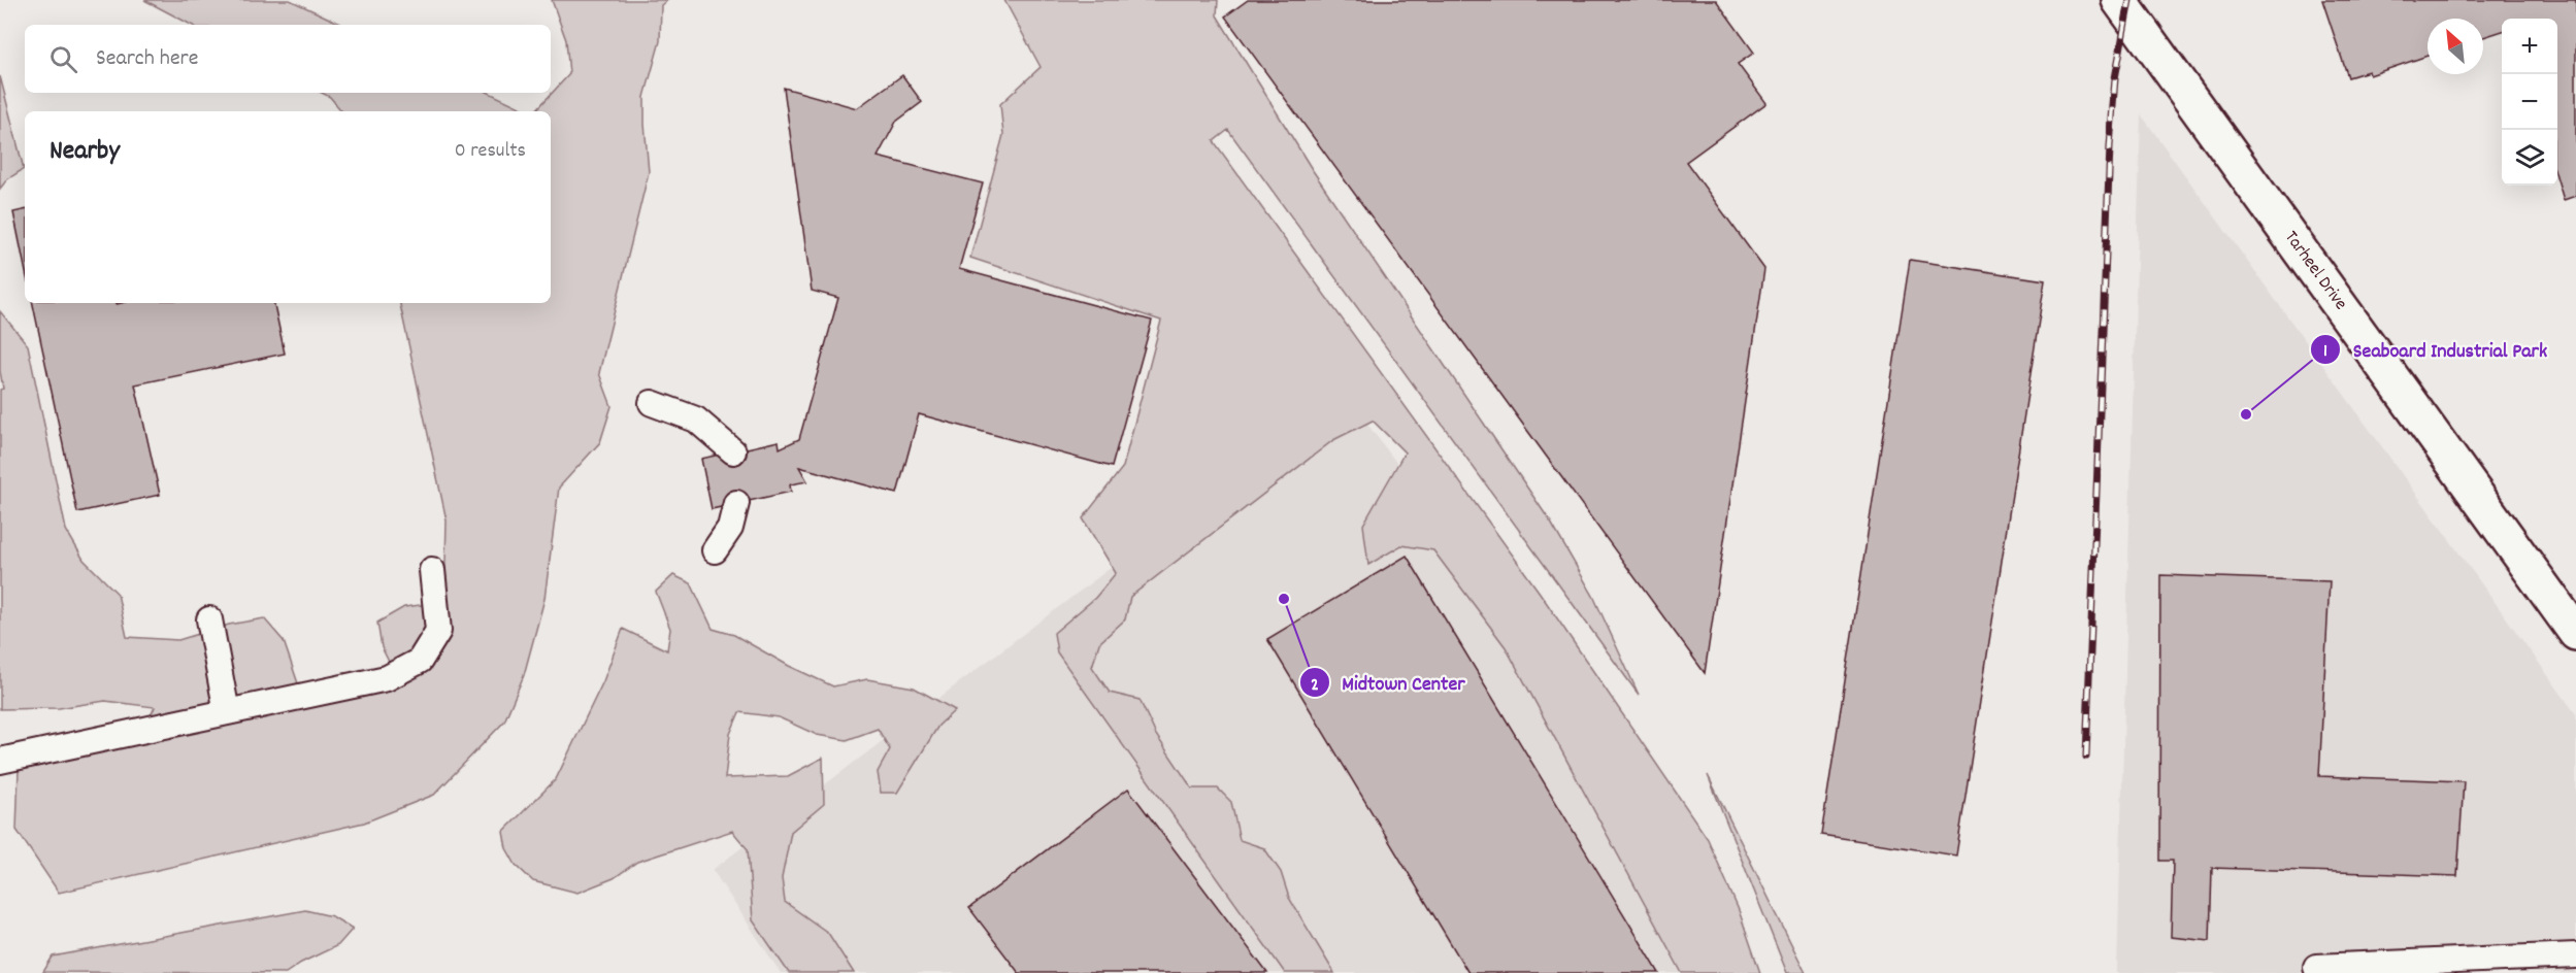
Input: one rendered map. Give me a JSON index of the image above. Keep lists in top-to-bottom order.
{
  "streets": {
    "street": ["Tarheel Drive"]
  },
  "places": ["Seaboard Industrial Park", "Midtown Center"],
  "north": "top left",
  "page": {
    "map_buttons": ["+", "−"],
    "search": "Search here",
    "heading": ["Nearby", "0 results"]
  }
}
